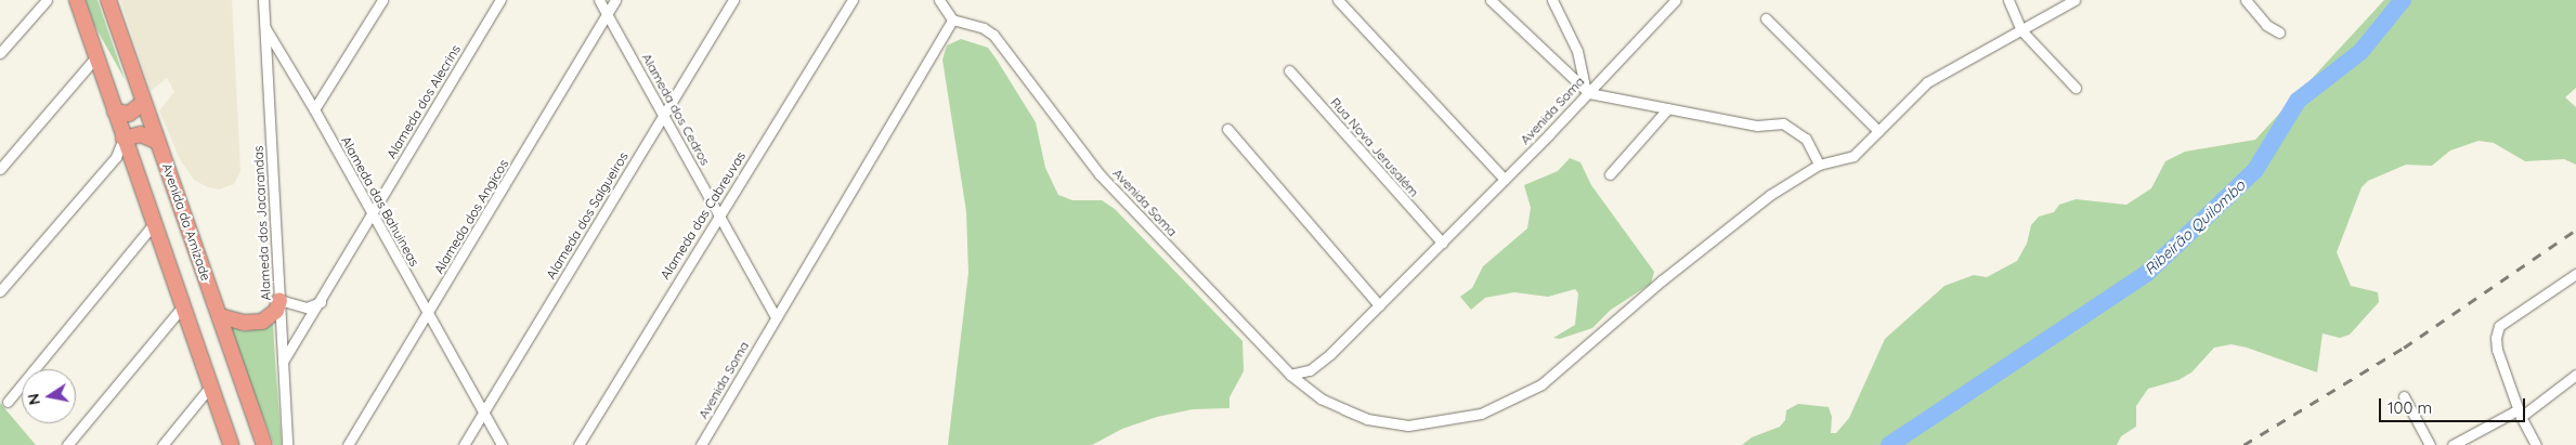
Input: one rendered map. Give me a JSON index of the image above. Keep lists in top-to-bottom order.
{
  "streets": {
    "main road": ["Avenida da Amizade"],
    "street": [
      "Alameda dos Alecrins",
      "Alameda dos Cedros",
      "Avenida Soma",
      "Rua Nova Jerusalém",
      "Alameda das Bahuineas",
      "Alameda dos Salgueiros",
      "Alameda das Cabreuvas",
      "Alameda dos Angicos",
      "Alameda dos Jacarandas"
    ]
  },
  "crossings": [
    ["Alameda dos Alecrins", "Alameda das Bahuineas"],
    ["Alameda dos Alecrins", "Alameda dos Jacarandas"],
    ["Alameda dos Cedros", "Avenida Soma"],
    ["Alameda dos Cedros", "Alameda dos Salgueiros"],
    ["Alameda dos Cedros", "Alameda das Cabreuvas"],
    ["Alameda dos Cedros", "Alameda dos Angicos"],
    ["Avenida Soma", "Rua Nova Jerusalém"],
    ["Alameda das Bahuineas", "Alameda dos Salgueiros"],
    ["Alameda das Bahuineas", "Alameda dos Angicos"],
    ["Alameda das Bahuineas", "Alameda dos Jacarandas"]
  ],
  "water": ["Ribeirão Quilombo"],
  "scale_bar": "100 m",
  "north": "left"
}
